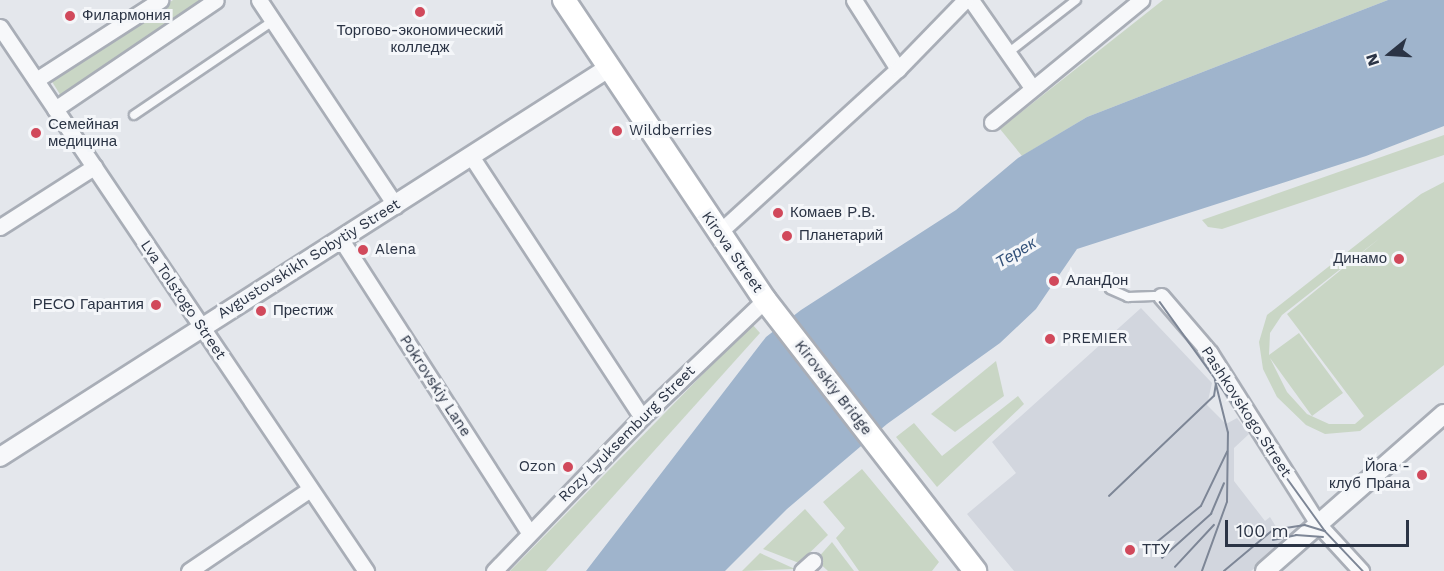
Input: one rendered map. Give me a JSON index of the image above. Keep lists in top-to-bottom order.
{
  "streets": {
    "main road": ["Kirova Street", "Kirovskiy Bridge"],
    "street": [
      "Avgustovskikh Sobytiy Street",
      "Lva Tolstogo Street",
      "Pokrovskiy Lane",
      "Pashkovskogo Street",
      "Rozy Lyuksemburg Street"
    ]
  },
  "crossings": [
    ["Kirova Street", "Avgustovskikh Sobytiy Street"],
    ["Kirova Street", "Kirovskiy Bridge"],
    ["Kirova Street", "Rozy Lyuksemburg Street"],
    ["Avgustovskikh Sobytiy Street", "Lva Tolstogo Street"],
    ["Avgustovskikh Sobytiy Street", "Pokrovskiy Lane"],
    ["Pokrovskiy Lane", "Rozy Lyuksemburg Street"],
    ["Kirovskiy Bridge", "Rozy Lyuksemburg Street"]
  ],
  "water": ["Терек"],
  "places": [
    "Торгово-экономический колледж",
    "Филармония",
    "Wildberries",
    "Семейная медицина",
    "Комаев Р.В.",
    "Планетарий",
    "Alena",
    "Динамо",
    "АланДон",
    "РЕСО Гарантия",
    "Престиж",
    "PREMIER",
    "Ozon",
    "Йога - клуб Прана",
    "ТТУ"
  ],
  "scale_bar": "100 m",
  "north": "left"
}
